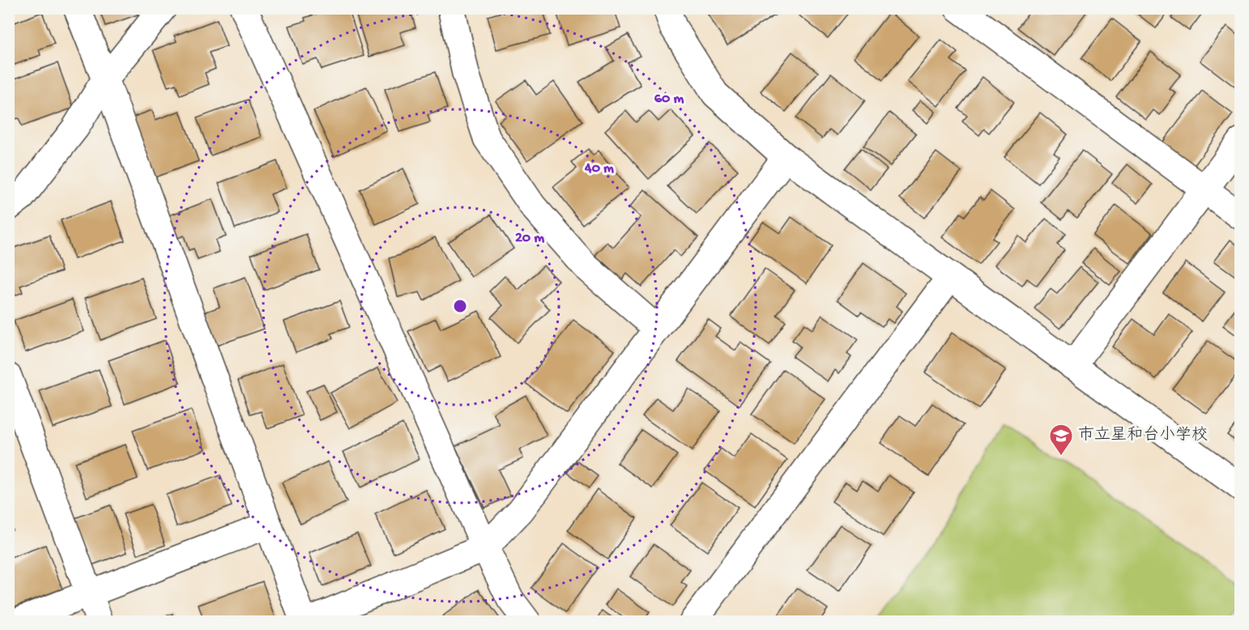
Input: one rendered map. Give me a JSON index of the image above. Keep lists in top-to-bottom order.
{
  "places": {
    "school or university": ["市立星和台小学校"]
  },
  "rings": ["60 m", "40 m", "20 m"]
}
